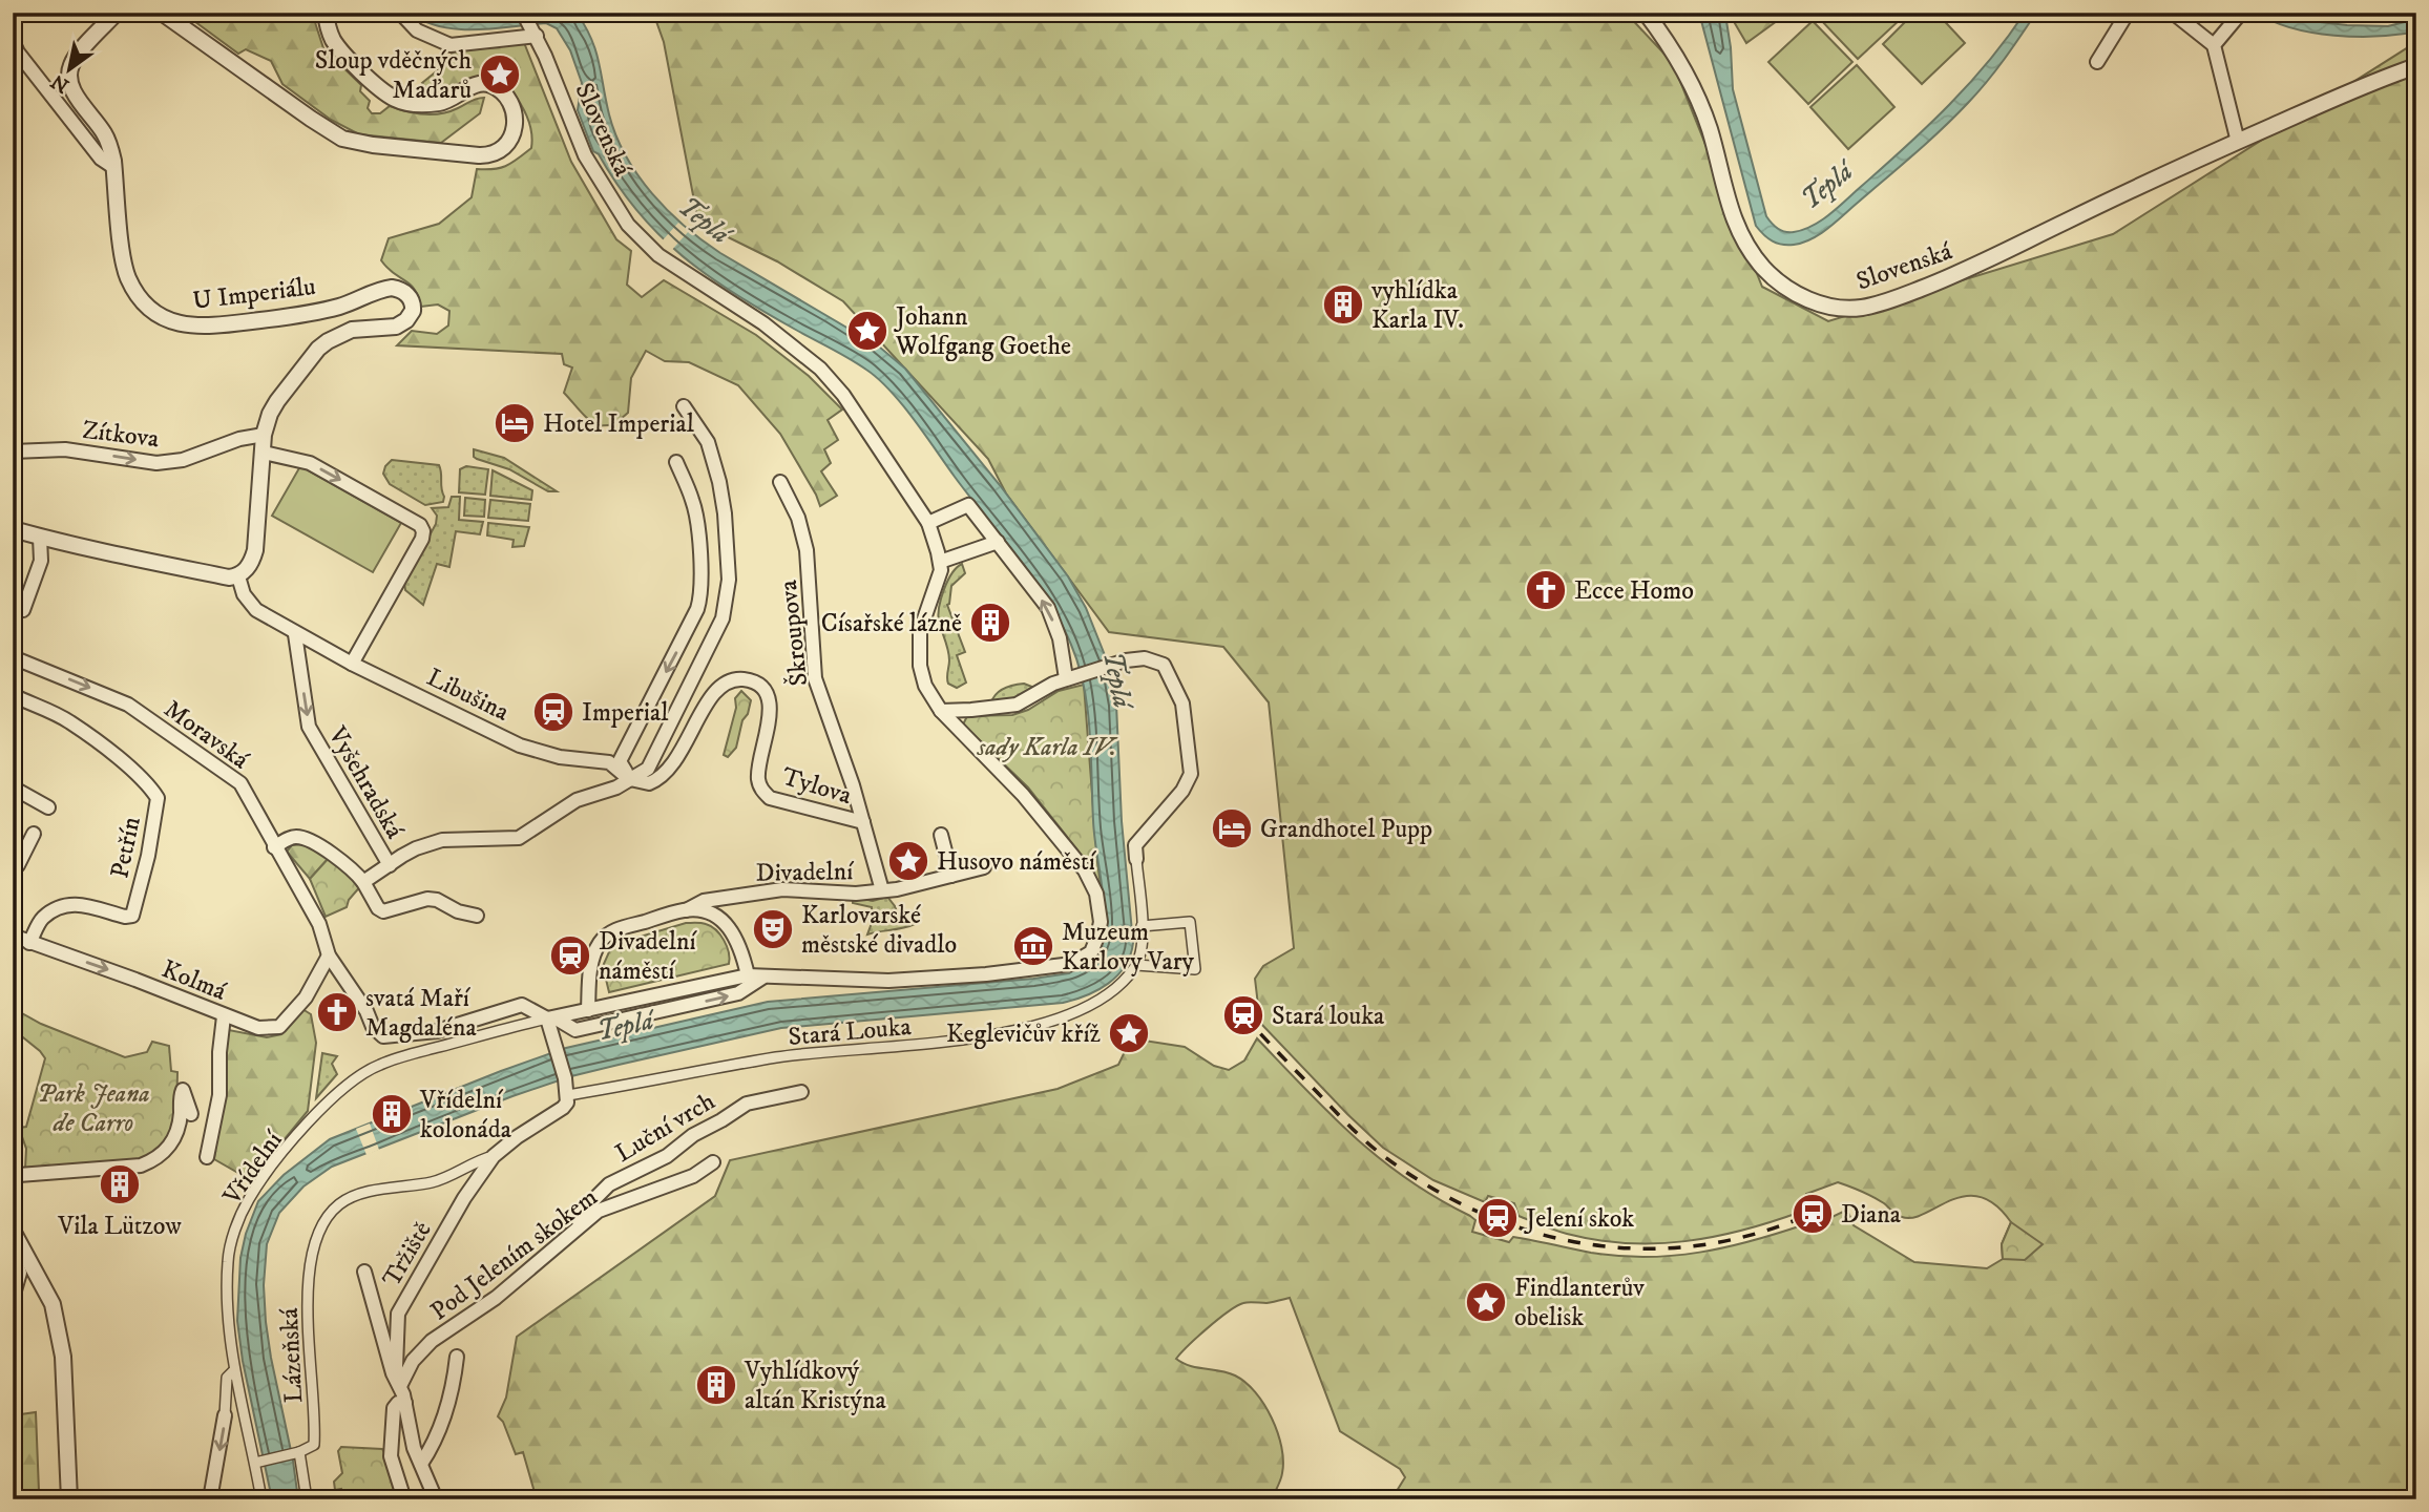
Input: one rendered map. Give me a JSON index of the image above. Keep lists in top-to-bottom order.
{
  "streets": {
    "street": [
      "Slovenská",
      "U Imperiálu",
      "Zítkova",
      "Škroupova",
      "Libušina",
      "Moravská",
      "Vyšehradská",
      "Tylova",
      "Petřín",
      "Divadelní",
      "Kolmá",
      "Stará Louka",
      "Luční vrch",
      "Vřídelní",
      "Tržiště",
      "Pod Jelením skokem",
      "Lázeňská"
    ]
  },
  "crossings": [
    ["U Imperiálu", "Zítkova"],
    ["U Imperiálu", "Libušina"],
    ["Škroupova", "Tylova"],
    ["Libušina", "Vyšehradská"],
    ["Libušina", "Tylova"],
    ["Moravská", "Kolmá"],
    ["Moravská", "Vřídelní"],
    ["Tylova", "Divadelní"],
    ["Petřín", "Kolmá"],
    ["Stará Louka", "Tržiště"],
    ["Luční vrch", "Pod Jelením skokem"],
    ["Tržiště", "Pod Jelením skokem"],
    ["Tržiště", "Lázeňská"]
  ],
  "one_way": ["Moravská", "Vyšehradská", "Kolmá"],
  "water": ["Teplá"],
  "parks": ["sady Karla IV.", "Park Jeana de Carro"],
  "places": {
    "place": [
      "Sloup vděčných Maďarů",
      "Johann Wolfgang Goethe",
      "Husovo náměstí",
      "Keglevičův kříž",
      "Findlanterův obelisk"
    ],
    "building": [
      "vyhlídka Karla IV.",
      "Císařské lázně",
      "Vřídelní kolonáda",
      "Vila Lützow",
      "Vyhlídkový altán Kristýna"
    ],
    "hotel": ["Hotel Imperial", "Grandhotel Pupp"],
    "church": ["Ecce Homo", "svatá Maří Magdaléna"],
    "station": [
      "Imperial",
      "Divadelní náměstí",
      "Stará louka",
      "Diana",
      "Jelení skok"
    ],
    "theatre": ["Karlovarské městské divadlo"],
    "museum": ["Muzeum Karlovy Vary"]
  },
  "north": "bottom left"
}
